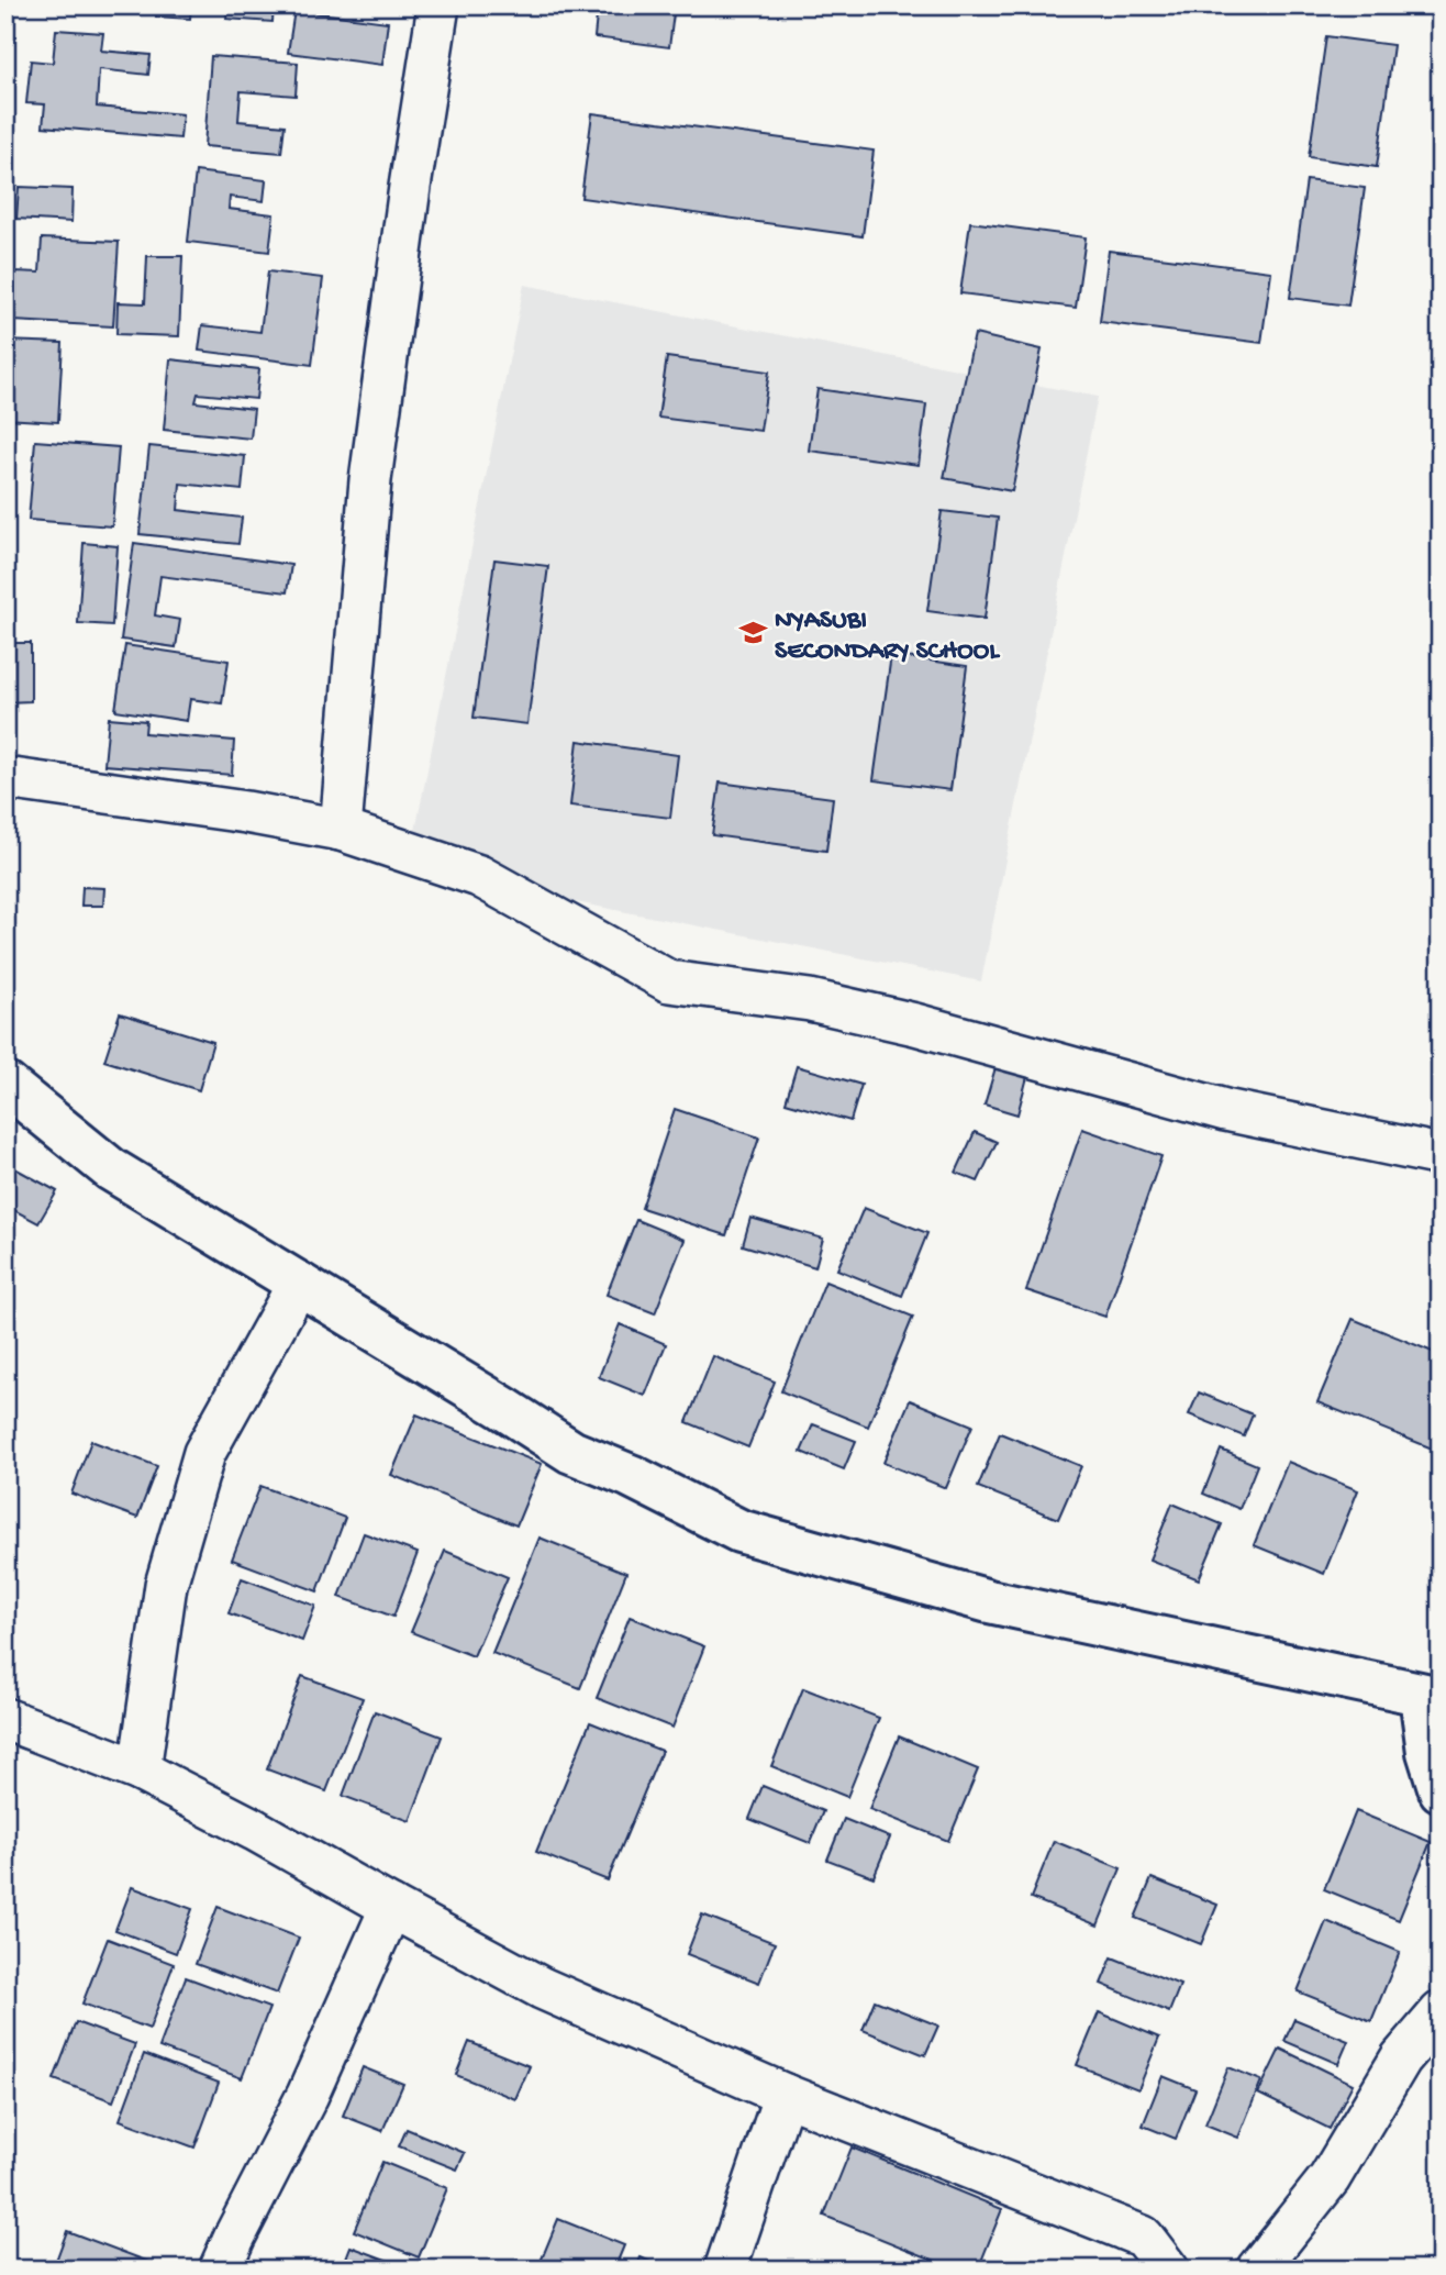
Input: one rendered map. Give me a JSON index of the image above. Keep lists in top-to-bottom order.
{
  "places": {
    "school or university": ["NYASUBI SECONDARY SCHOOL"]
  }
}
